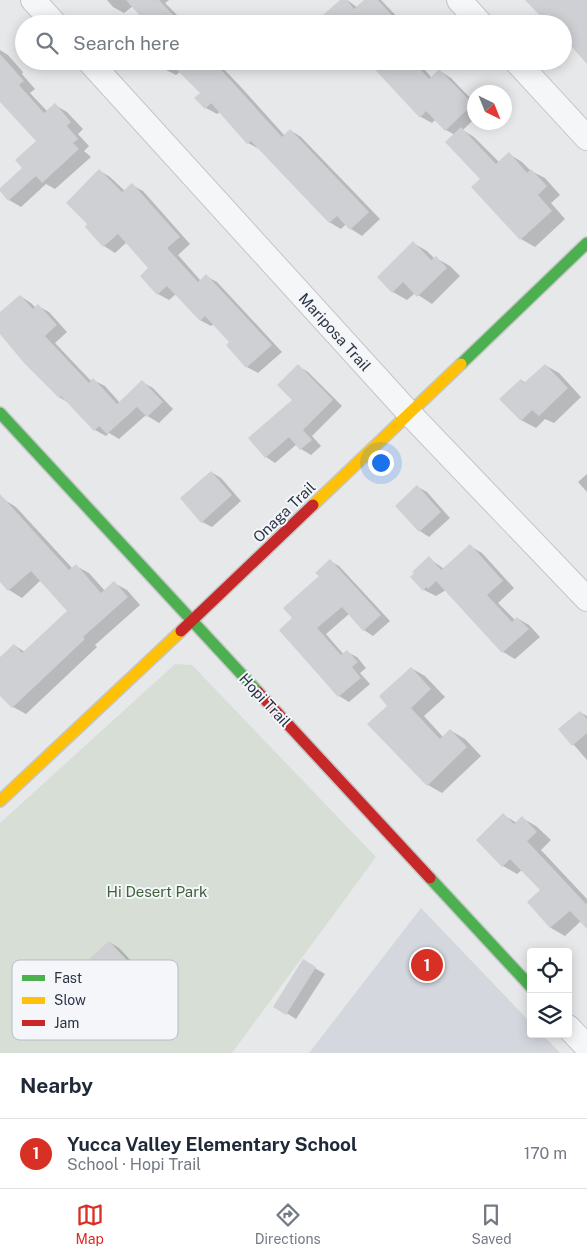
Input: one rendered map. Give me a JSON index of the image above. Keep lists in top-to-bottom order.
{
  "streets": {
    "street": ["Mariposa Trail", "Onaga Trail", "Hopi Trail"]
  },
  "crossings": [
    ["Mariposa Trail", "Onaga Trail"],
    ["Onaga Trail", "Hopi Trail"]
  ],
  "parks": ["Hi Desert Park"],
  "legend": ["Fast", "Slow", "Jam"],
  "north": "bottom right",
  "page": {
    "search": "Search here",
    "pins": "1",
    "heading": "Nearby",
    "list": [
      {
        "mark": "1",
        "name": "Yucca Valley Elementary School",
        "note": "School · Hopi Trail",
        "value": "170 m"
      }
    ],
    "nav": ["Map", "Directions", "Saved"]
  }
}
